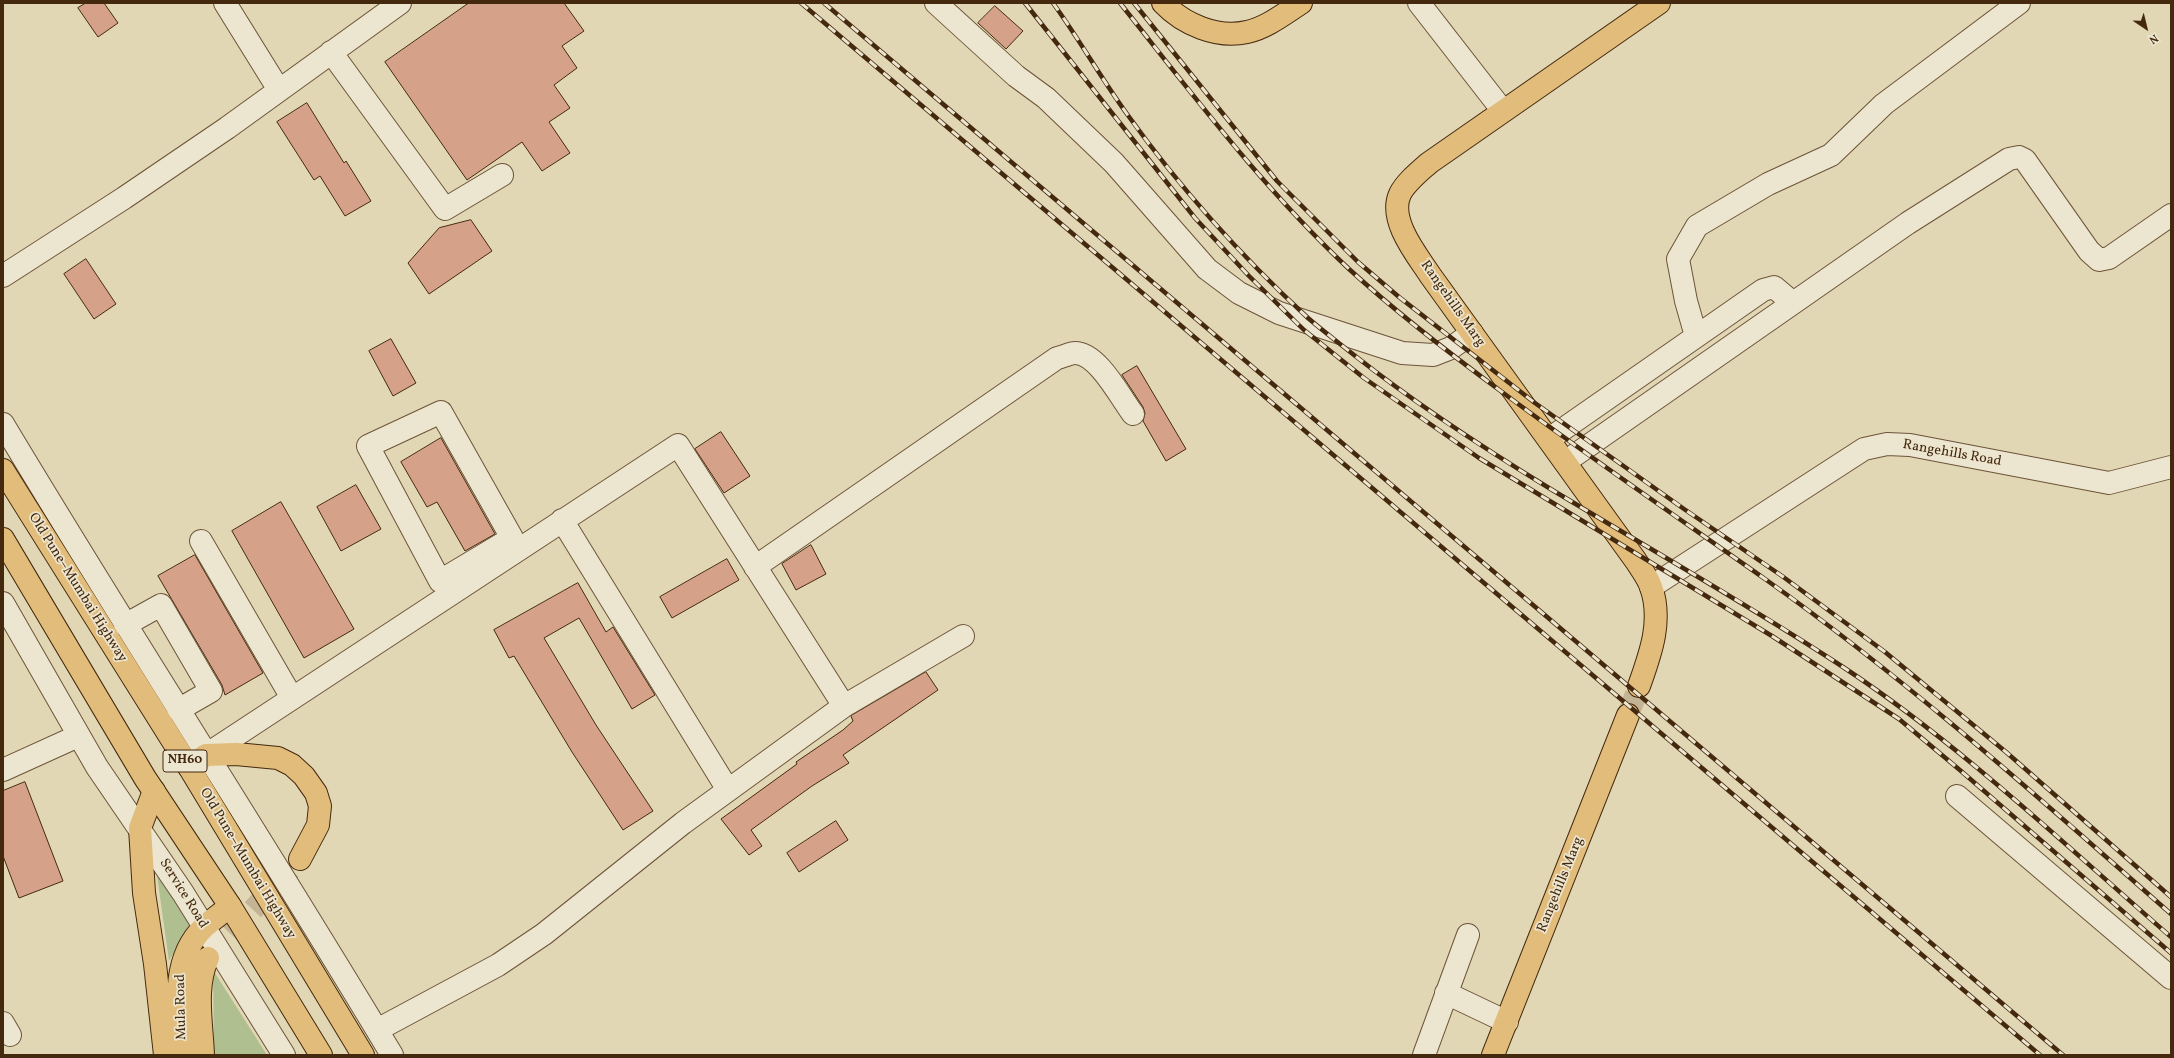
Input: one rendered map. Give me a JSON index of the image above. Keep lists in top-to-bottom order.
{
  "streets": {
    "main road": [
      "Rangehills Marg",
      "Old Pune–Mumbai Highway",
      "NH60",
      "Mula Road"
    ],
    "street": ["Rangehills Road", "Service Road"]
  },
  "crossings": [
    ["Rangehills Marg", "Rangehills Road"],
    ["NH60", "Mula Road"],
    ["Service Road", "Mula Road"]
  ],
  "north": "bottom right"
}
